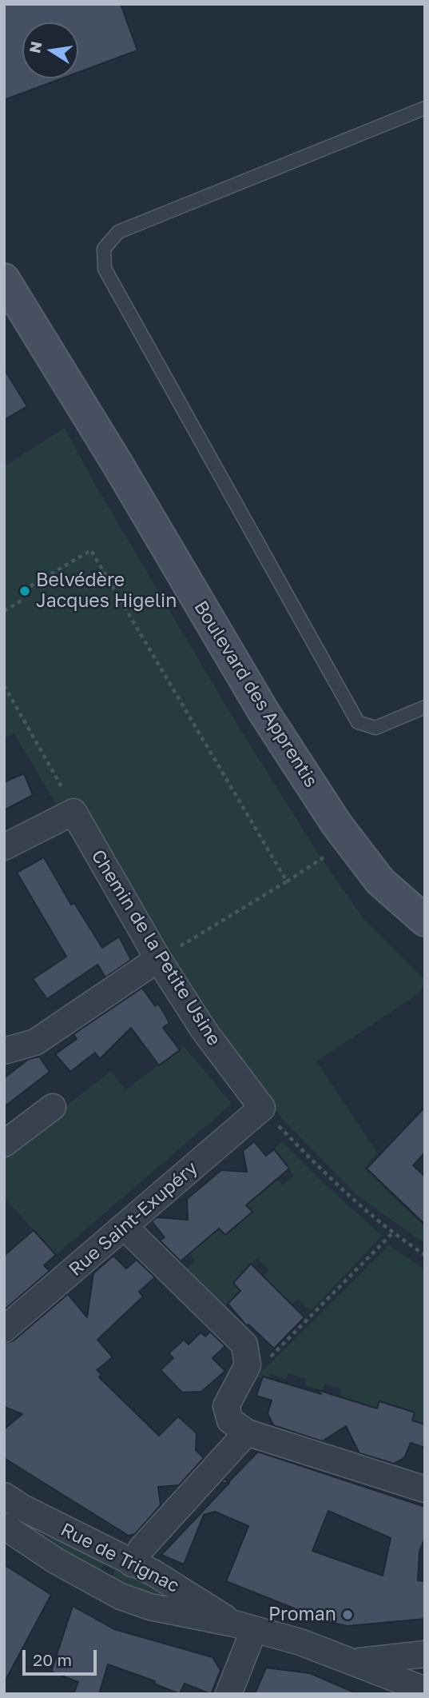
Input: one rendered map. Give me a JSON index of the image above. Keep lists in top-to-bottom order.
{
  "streets": {
    "main road": ["Boulevard des Apprentis"],
    "street": ["Chemin de la Petite Usine", "Rue Saint-Exupéry", "Rue de Trignac"]
  },
  "crossings": [
    ["Chemin de la Petite Usine", "Rue Saint-Exupéry"]
  ],
  "places": ["Belvédère Jacques Higelin", "Proman"],
  "scale_bar": "20 m",
  "north": "left"
}
